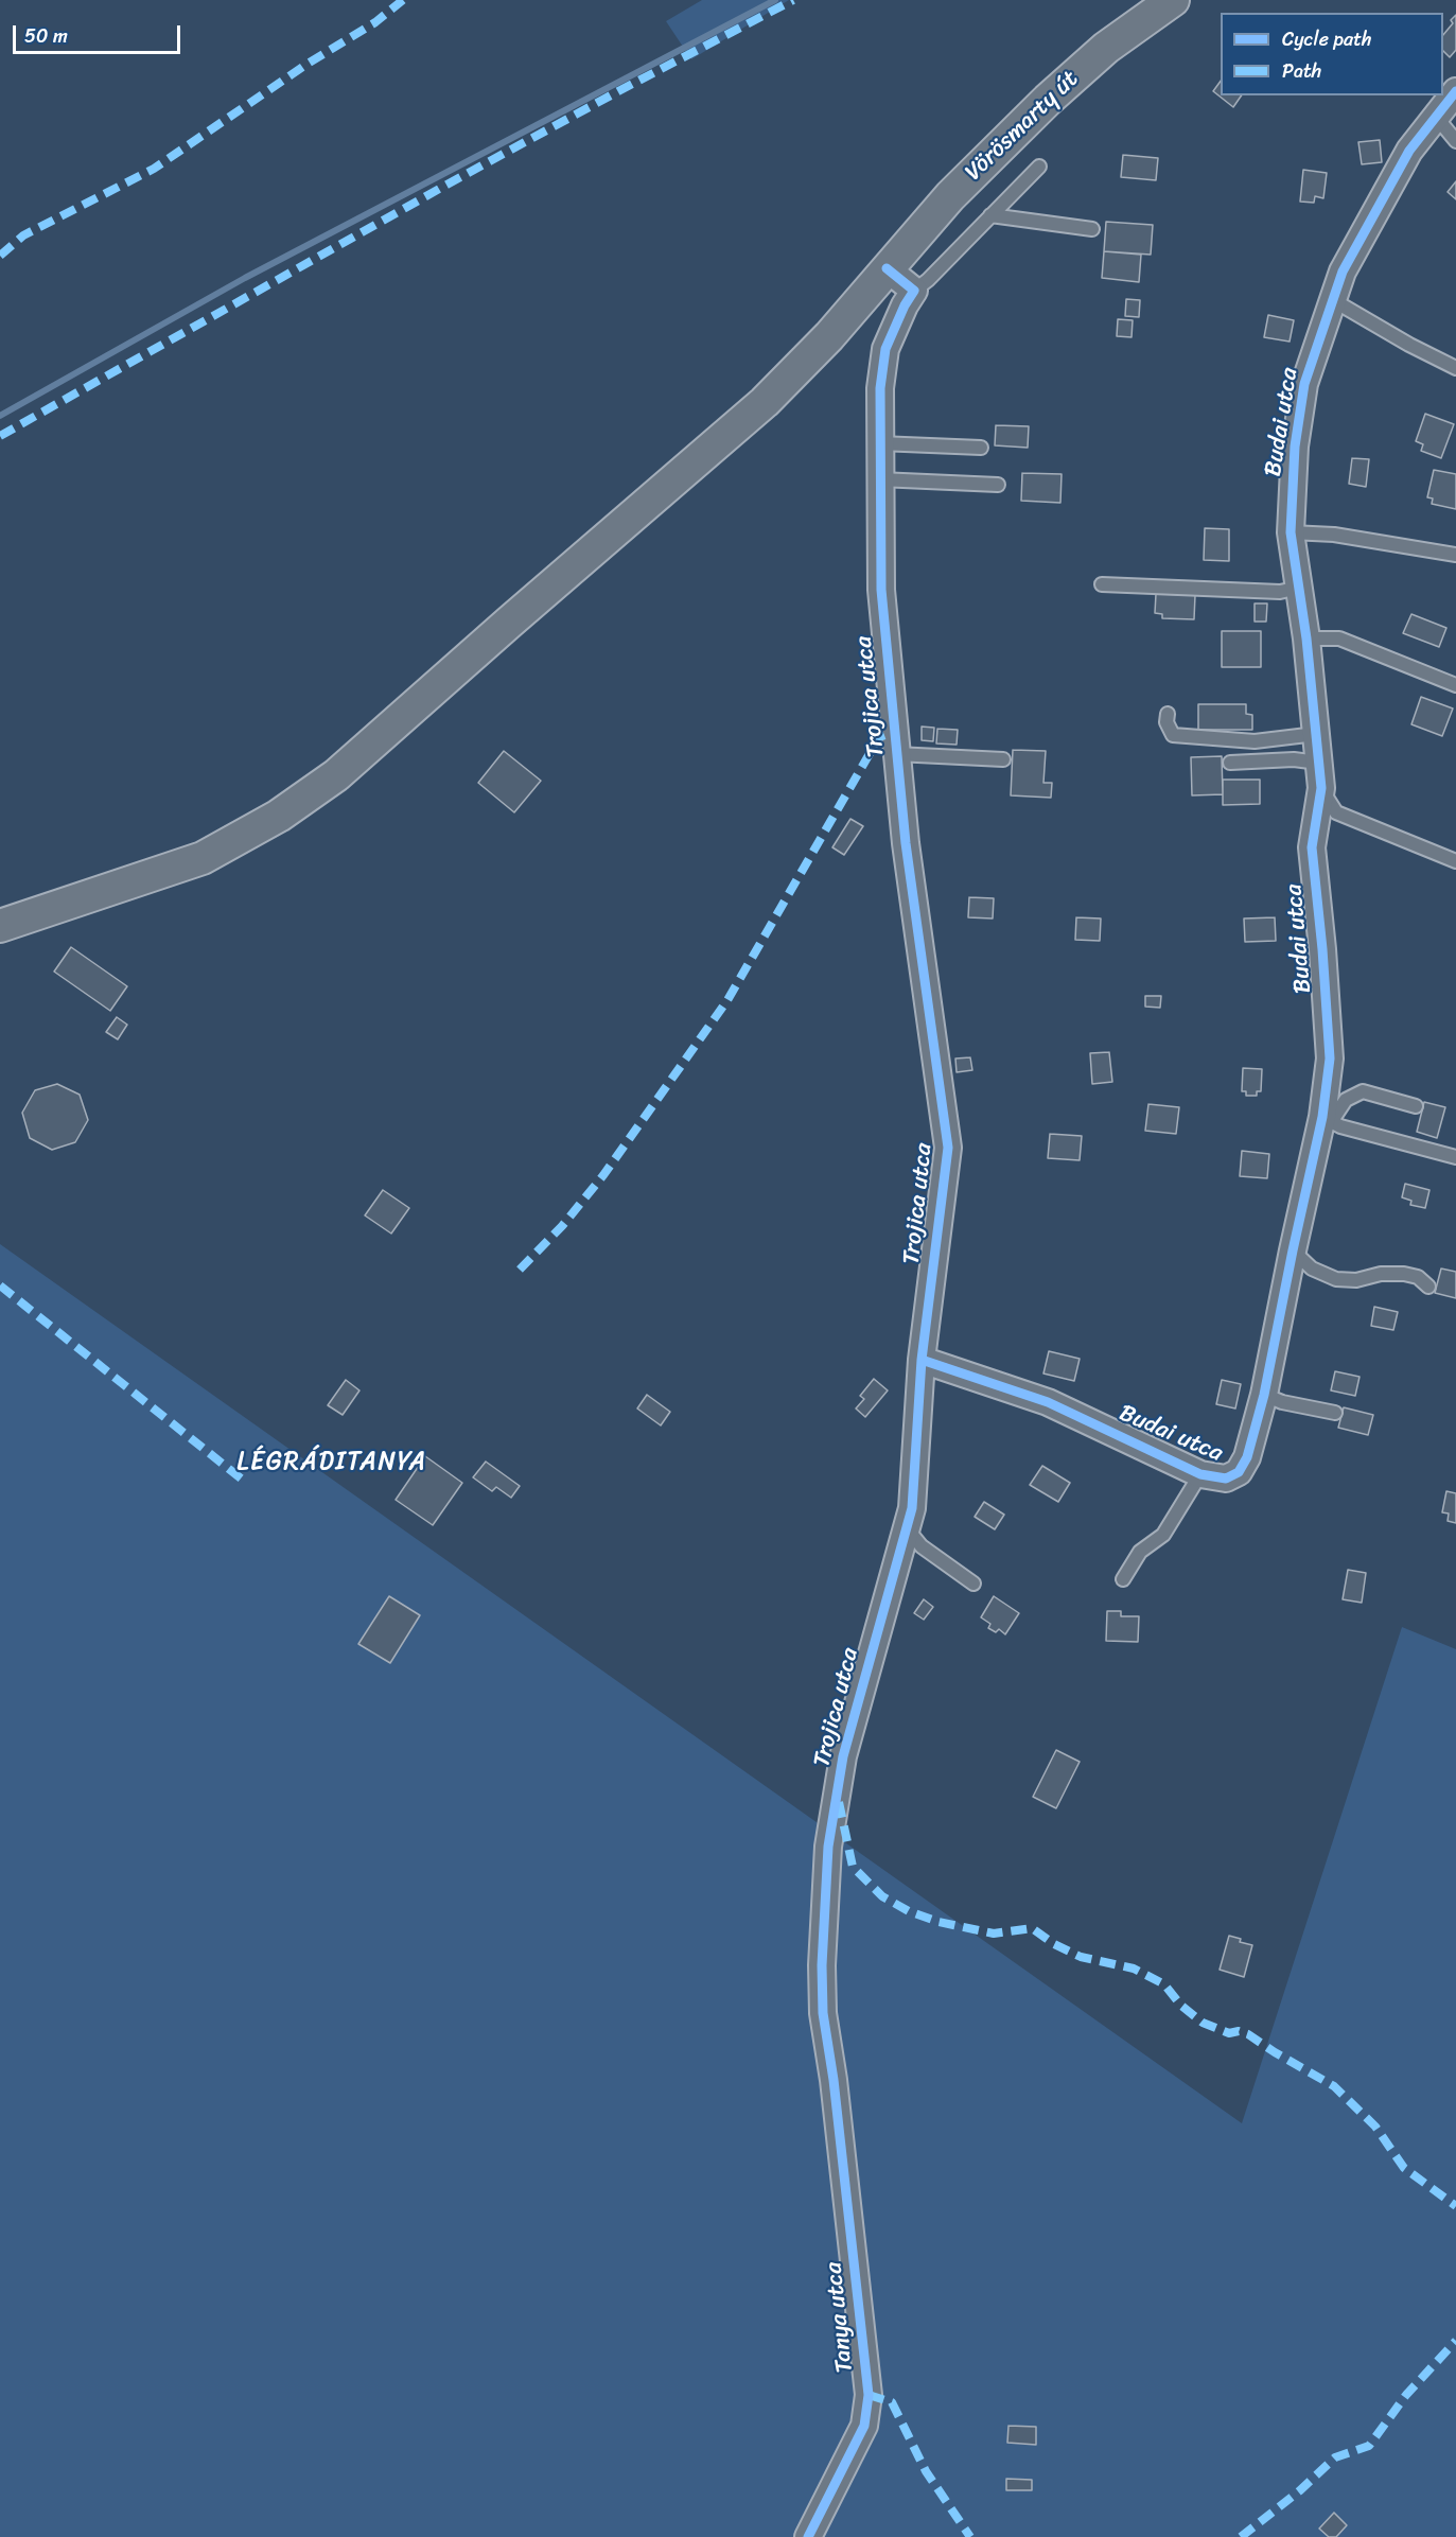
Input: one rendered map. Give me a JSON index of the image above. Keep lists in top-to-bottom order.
{
  "streets": {
    "street": [
      "Vörösmarty út",
      "Budai utca",
      "Trojica utca",
      "Tanya utca"
    ]
  },
  "crossings": [
    ["Budai utca", "Trojica utca"],
    ["Trojica utca", "Tanya utca"]
  ],
  "districts": ["LÉGRÁDITANYA"],
  "legend": ["Cycle path", "Path"],
  "scale_bar": "50 m"
}
